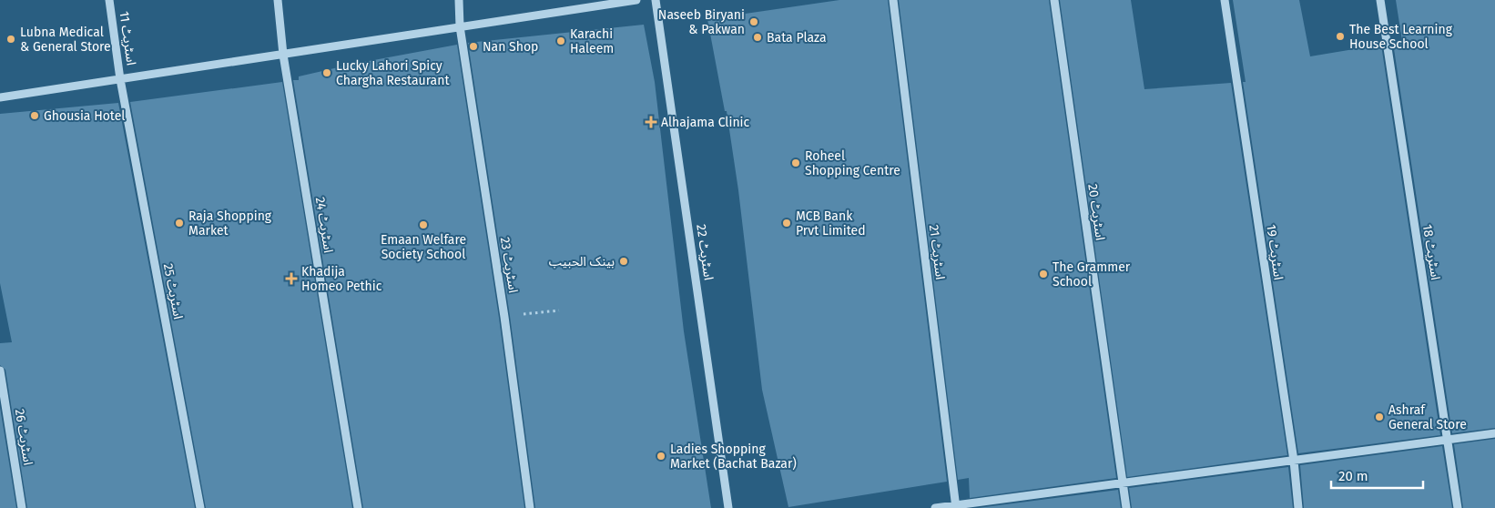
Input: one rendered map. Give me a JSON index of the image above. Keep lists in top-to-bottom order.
{
  "streets": {
    "street": [
      "اسٹریٹ 11",
      "اسٹریٹ 20",
      "اسٹریٹ 24",
      "اسٹریٹ 22",
      "اسٹریٹ 21",
      "اسٹریٹ 19",
      "اسٹریٹ 18",
      "اسٹریٹ 23",
      "اسٹریٹ 25",
      "اسٹریٹ 26"
    ]
  },
  "crossings": [
    ["اسٹریٹ 11", "اسٹریٹ 25"]
  ],
  "places": {
    "other": [
      "Naseeb Biryani & Pakwan",
      "The Best Learning House School",
      "Bata Plaza",
      "Lubna Medical & General Store",
      "Karachi Haleem",
      "Nan Shop",
      "Lucky Lahori Spicy Chargha Restaurant",
      "Ghousia Hotel",
      "Roheel Shopping Centre",
      "Raja Shopping Market",
      "MCB Bank Prvt Limited",
      "Emaan Welfare Society School",
      "بينک الحبيب",
      "The Grammer School",
      "Ashraf General Store",
      "Ladies Shopping Market (Bachat Bazar)"
    ],
    "health": ["Alhajama Clinic", "Khadija Homeo Pethic"]
  },
  "scale_bar": "20 m"
}
